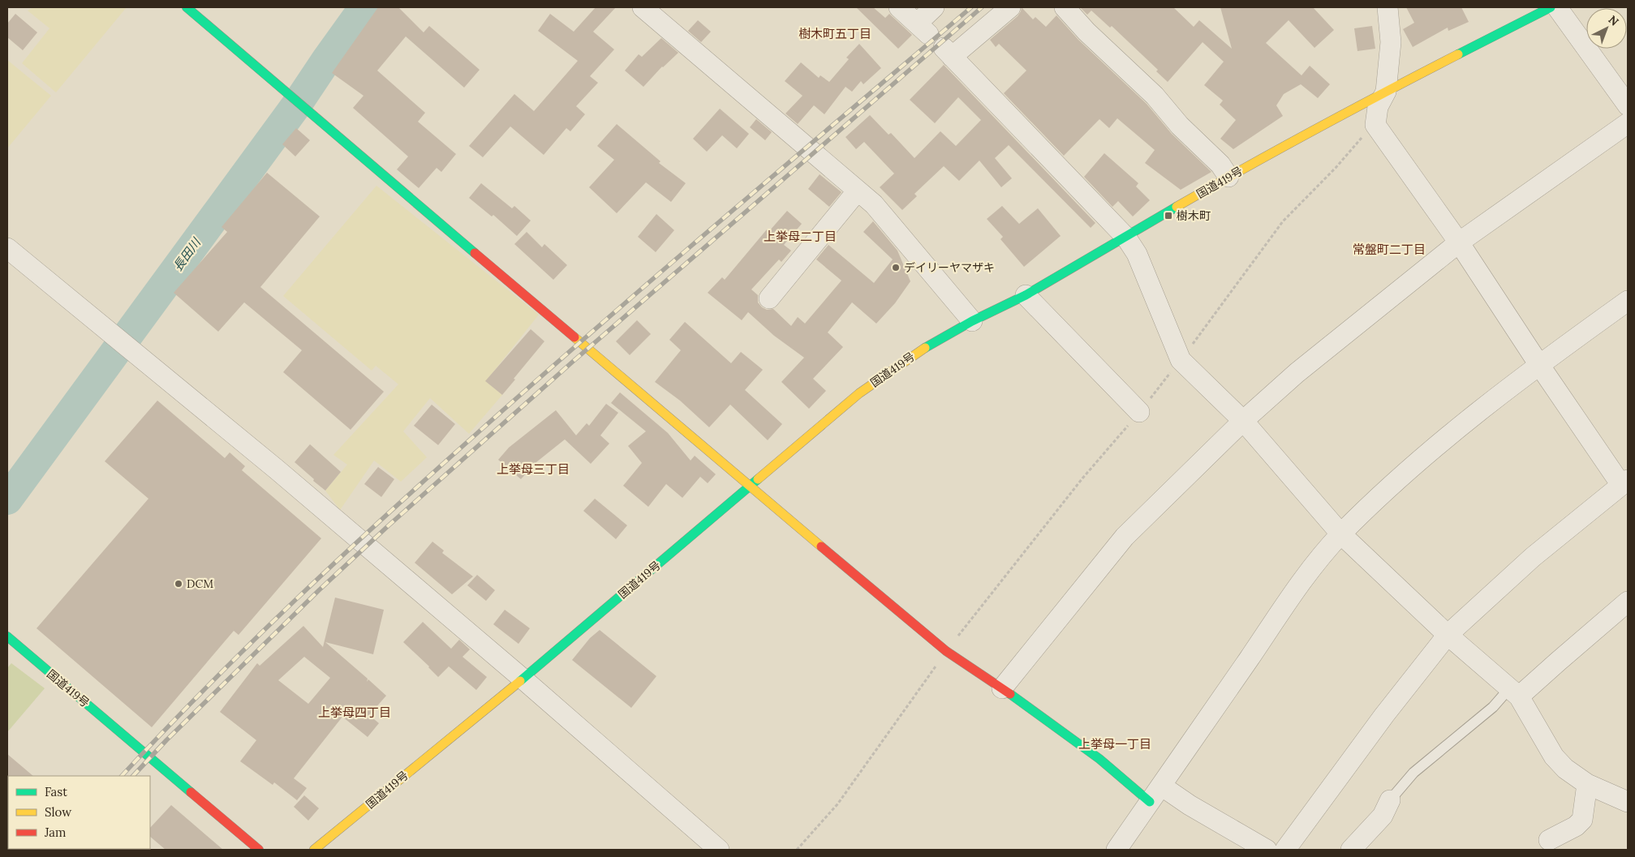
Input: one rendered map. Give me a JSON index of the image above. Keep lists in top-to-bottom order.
{
  "streets": {
    "main road": ["国道419号"]
  },
  "districts": [
    "樹木町五丁目",
    "上挙母二丁目",
    "常盤町二丁目",
    "上挙母三丁目",
    "上挙母四丁目",
    "上挙母一丁目"
  ],
  "water": ["長田川"],
  "places": {
    "transit": ["樹木町"],
    "other": ["デイリーヤマザキ", "DCM"]
  },
  "legend": ["Fast", "Slow", "Jam"],
  "north": "top right"
}
